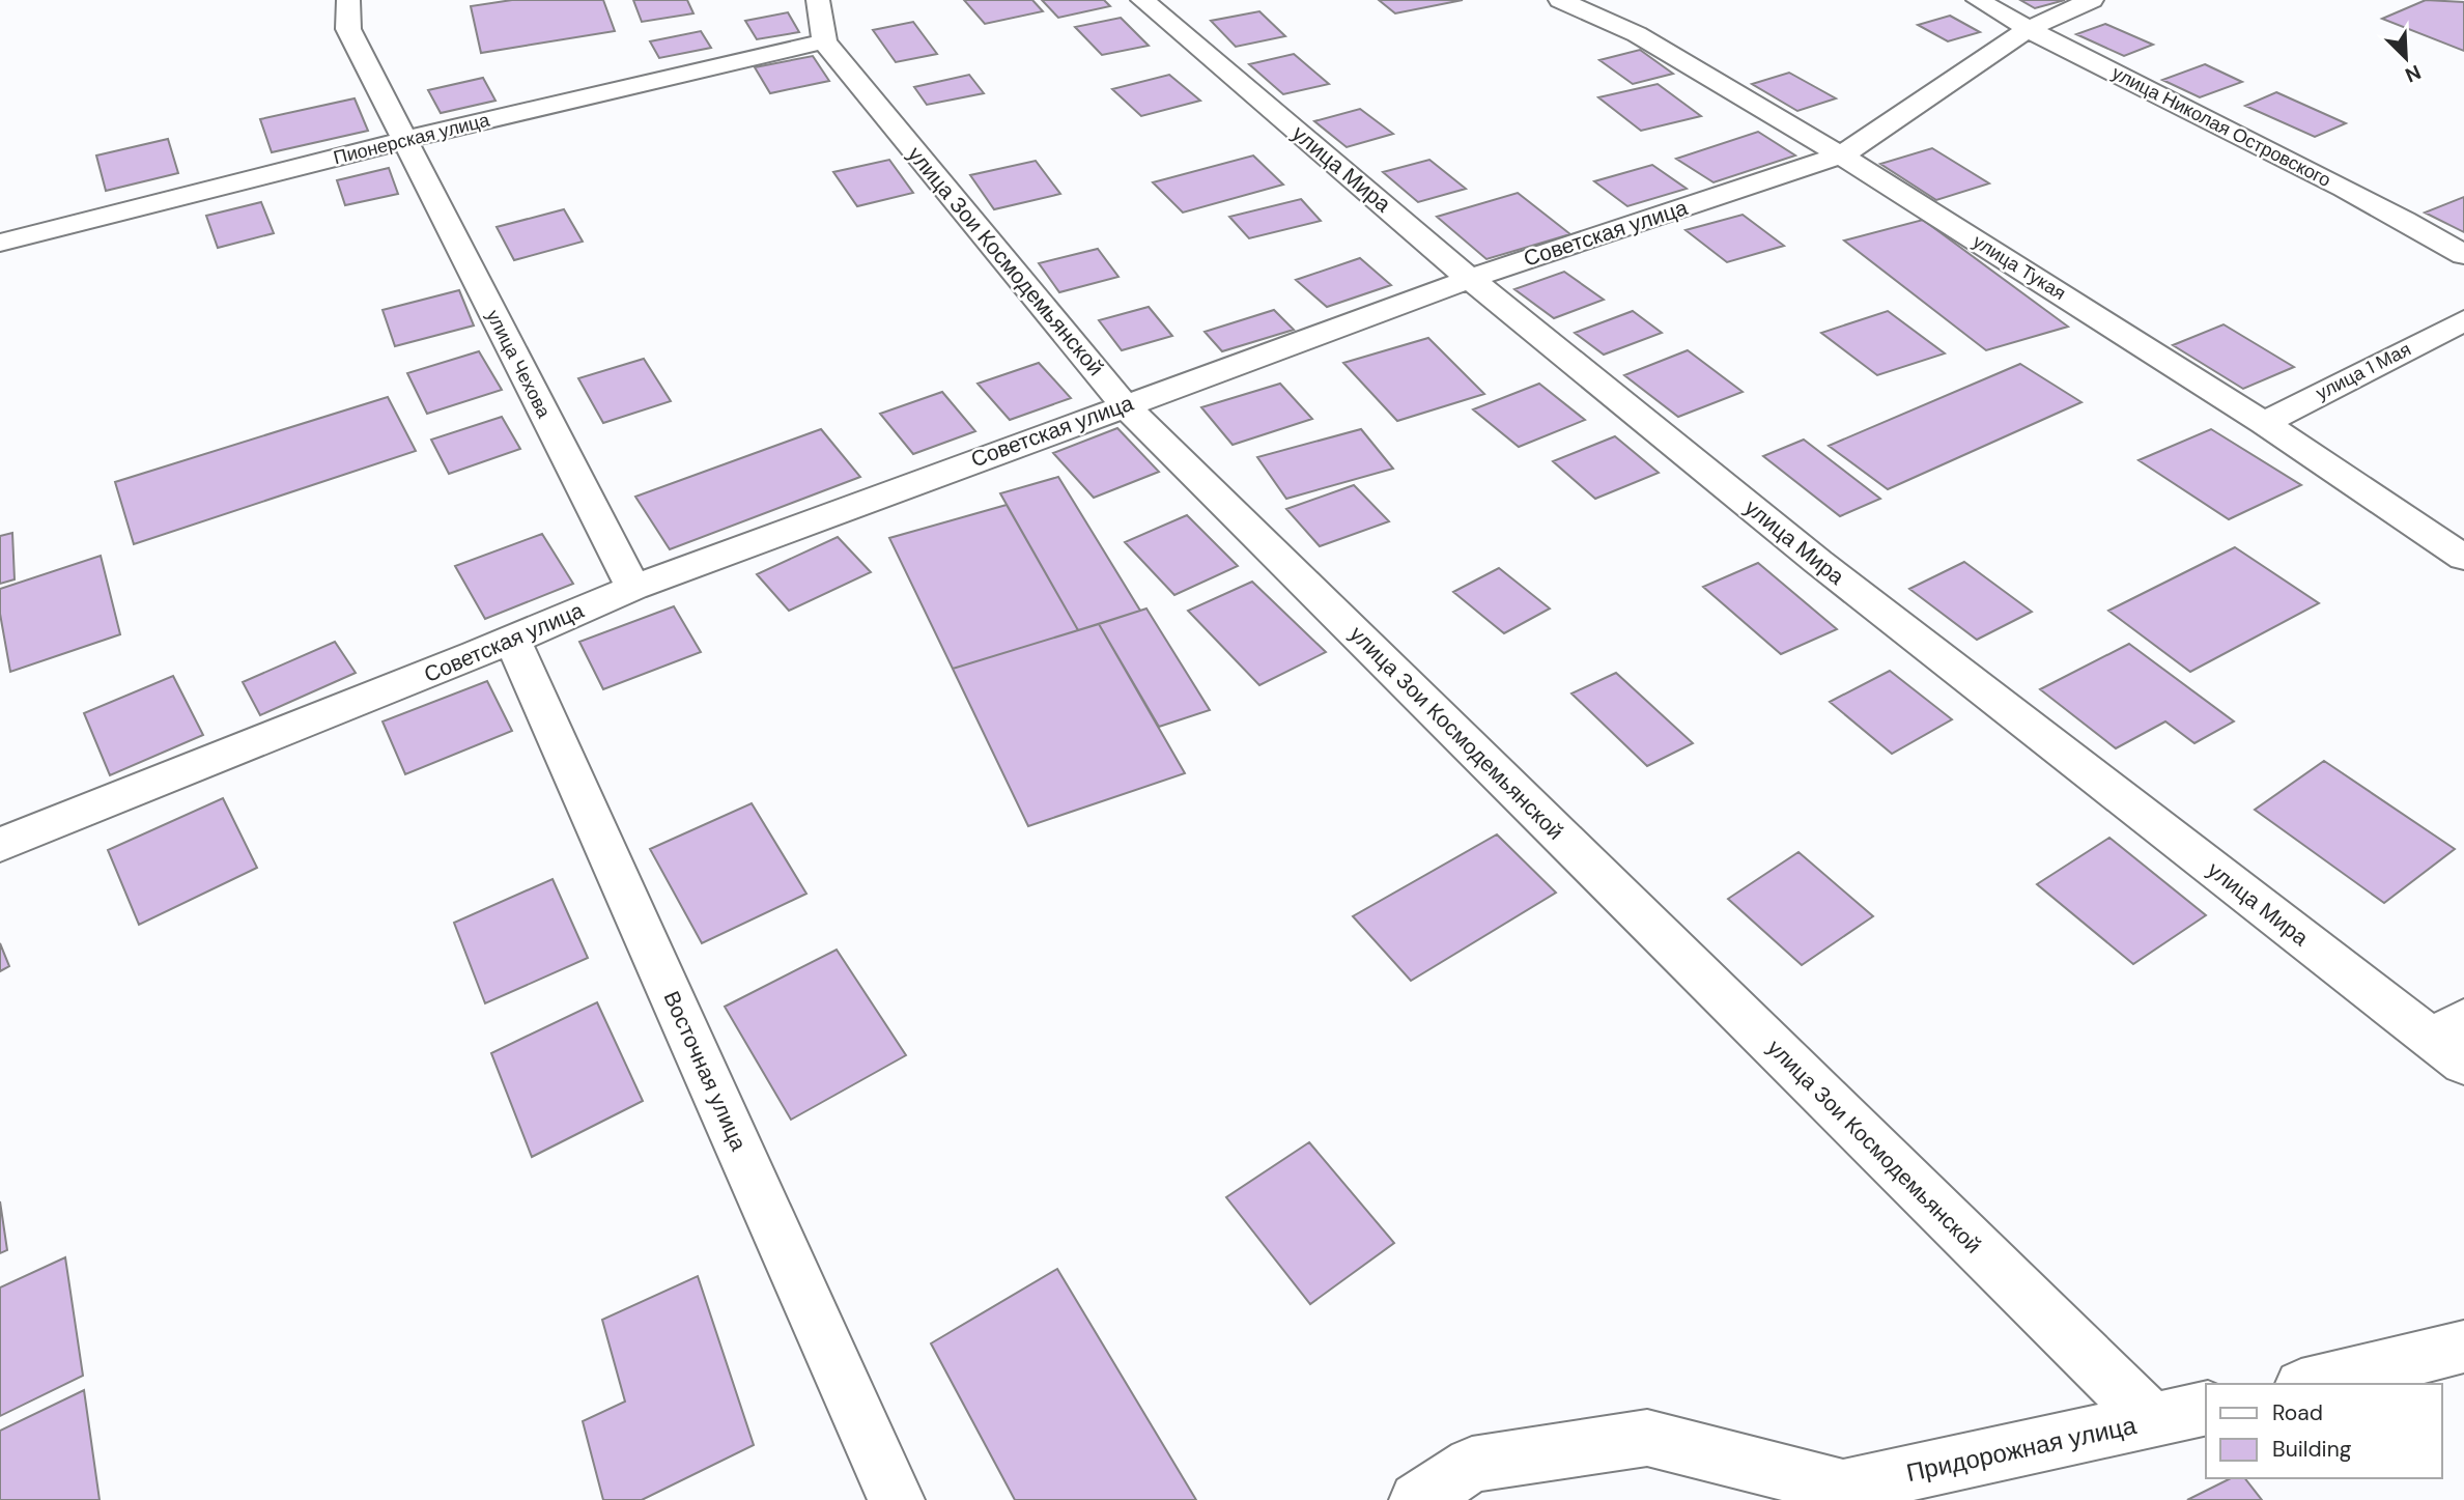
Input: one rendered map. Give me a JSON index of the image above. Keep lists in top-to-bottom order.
{
  "streets": {
    "street": [
      "улица Николая Островского",
      "Пионерская улица",
      "улица Мира",
      "Советская улица",
      "улица Зои Космодемьянской",
      "улица Тукая",
      "улица Чехова",
      "улица 1 Мая",
      "Восточная улица",
      "Придорожная улица"
    ]
  },
  "crossings": [
    ["улица Николая Островского", "Советская улица"],
    ["Пионерская улица", "улица Зои Космодемьянской"],
    ["Пионерская улица", "улица Чехова"],
    ["улица Мира", "Советская улица"],
    ["Советская улица", "улица Зои Космодемьянской"],
    ["Советская улица", "улица Тукая"],
    ["Советская улица", "улица Чехова"],
    ["Советская улица", "Восточная улица"],
    ["улица Зои Космодемьянской", "Придорожная улица"],
    ["улица Тукая", "улица 1 Мая"]
  ],
  "legend": ["Road", "Building"],
  "north": "bottom right"
}
